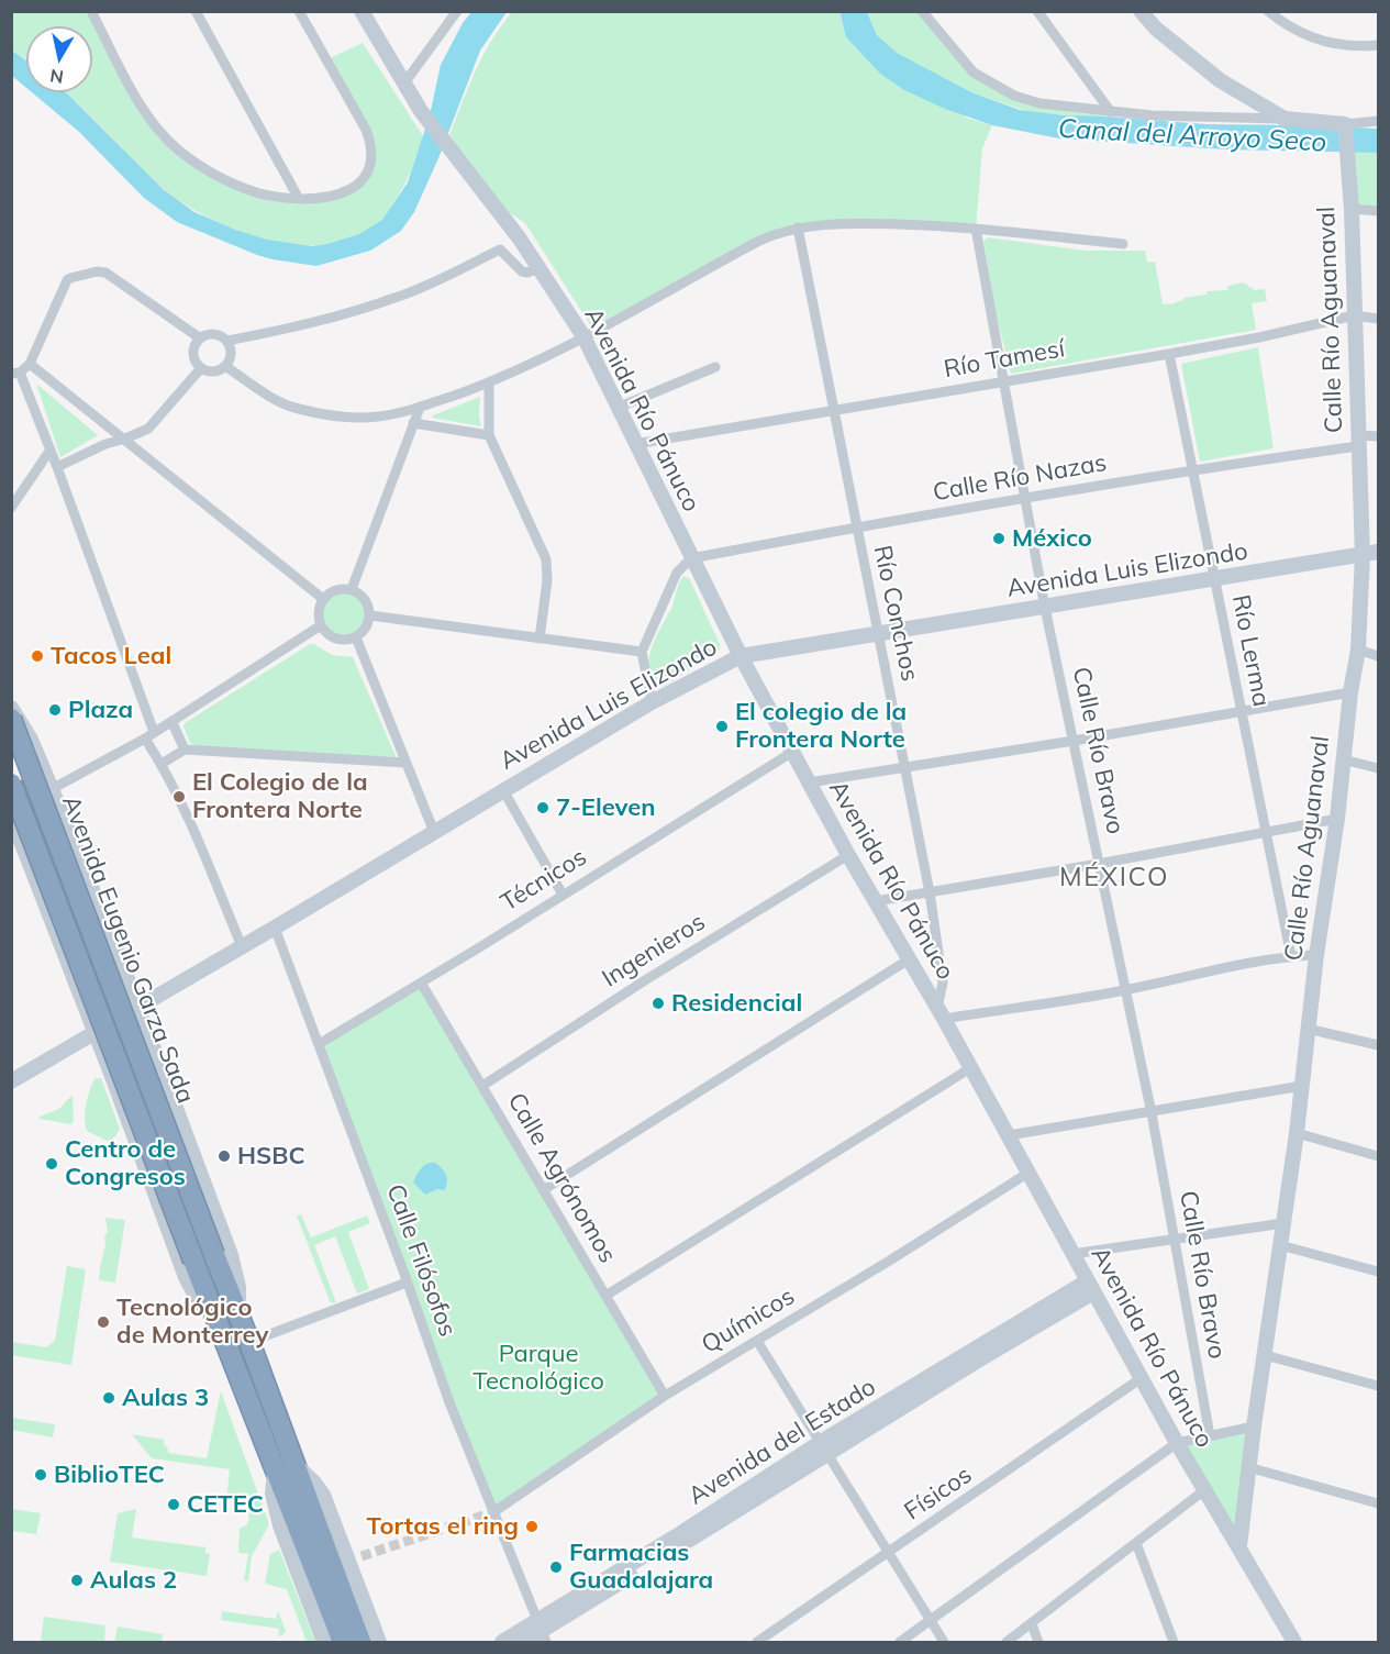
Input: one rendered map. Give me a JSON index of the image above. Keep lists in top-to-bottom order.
{
  "streets": {
    "highway": ["Avenida Eugenio Garza Sada"],
    "street": [
      "Calle Río Aguanaval",
      "Río Tamesí",
      "Avenida Río Pánuco",
      "Calle Río Nazas",
      "Avenida Luis Elizondo",
      "Río Conchos",
      "Río Lerma",
      "Calle Río Bravo",
      "Técnicos",
      "Ingenieros",
      "Calle Agrónomos",
      "Calle Filósofos",
      "Químicos",
      "Avenida del Estado",
      "Físicos"
    ]
  },
  "crossings": [
    ["Calle Río Aguanaval", "Río Tamesí"],
    ["Calle Río Aguanaval", "Avenida Río Pánuco"],
    ["Calle Río Aguanaval", "Calle Río Nazas"],
    ["Calle Río Aguanaval", "Avenida Luis Elizondo"],
    ["Río Tamesí", "Avenida Río Pánuco"],
    ["Río Tamesí", "Río Conchos"],
    ["Río Tamesí", "Río Lerma"],
    ["Río Tamesí", "Calle Río Bravo"],
    ["Avenida Río Pánuco", "Calle Río Nazas"],
    ["Avenida Río Pánuco", "Avenida Luis Elizondo"],
    ["Avenida Río Pánuco", "Río Conchos"],
    ["Avenida Río Pánuco", "Técnicos"],
    ["Avenida Río Pánuco", "Ingenieros"],
    ["Avenida Río Pánuco", "Químicos"],
    ["Avenida Río Pánuco", "Avenida del Estado"],
    ["Avenida Río Pánuco", "Físicos"],
    ["Calle Río Nazas", "Río Conchos"],
    ["Calle Río Nazas", "Río Lerma"],
    ["Calle Río Nazas", "Calle Río Bravo"],
    ["Avenida Luis Elizondo", "Río Conchos"],
    ["Avenida Luis Elizondo", "Río Lerma"],
    ["Avenida Luis Elizondo", "Calle Río Bravo"],
    ["Avenida Luis Elizondo", "Calle Filósofos"],
    ["Técnicos", "Calle Agrónomos"],
    ["Técnicos", "Calle Filósofos"],
    ["Ingenieros", "Calle Agrónomos"],
    ["Calle Agrónomos", "Químicos"],
    ["Calle Filósofos", "Químicos"],
    ["Calle Filósofos", "Avenida del Estado"]
  ],
  "districts": ["MÉXICO"],
  "water": ["Canal del Arroyo Seco"],
  "parks": ["Parque Tecnológico"],
  "places": [
    "México",
    "Tacos Leal",
    "Plaza",
    "El colegio de la Frontera Norte",
    "El Colegio de la Frontera Norte",
    "7-Eleven",
    "Residencial",
    "HSBC",
    "Centro de Congresos",
    "Tecnológico de Monterrey",
    "Aulas 3",
    "BiblioTEC",
    "CETEC",
    "Tortas el ring",
    "Farmacias Guadalajara",
    "Aulas 2"
  ],
  "north": "bottom"
}
